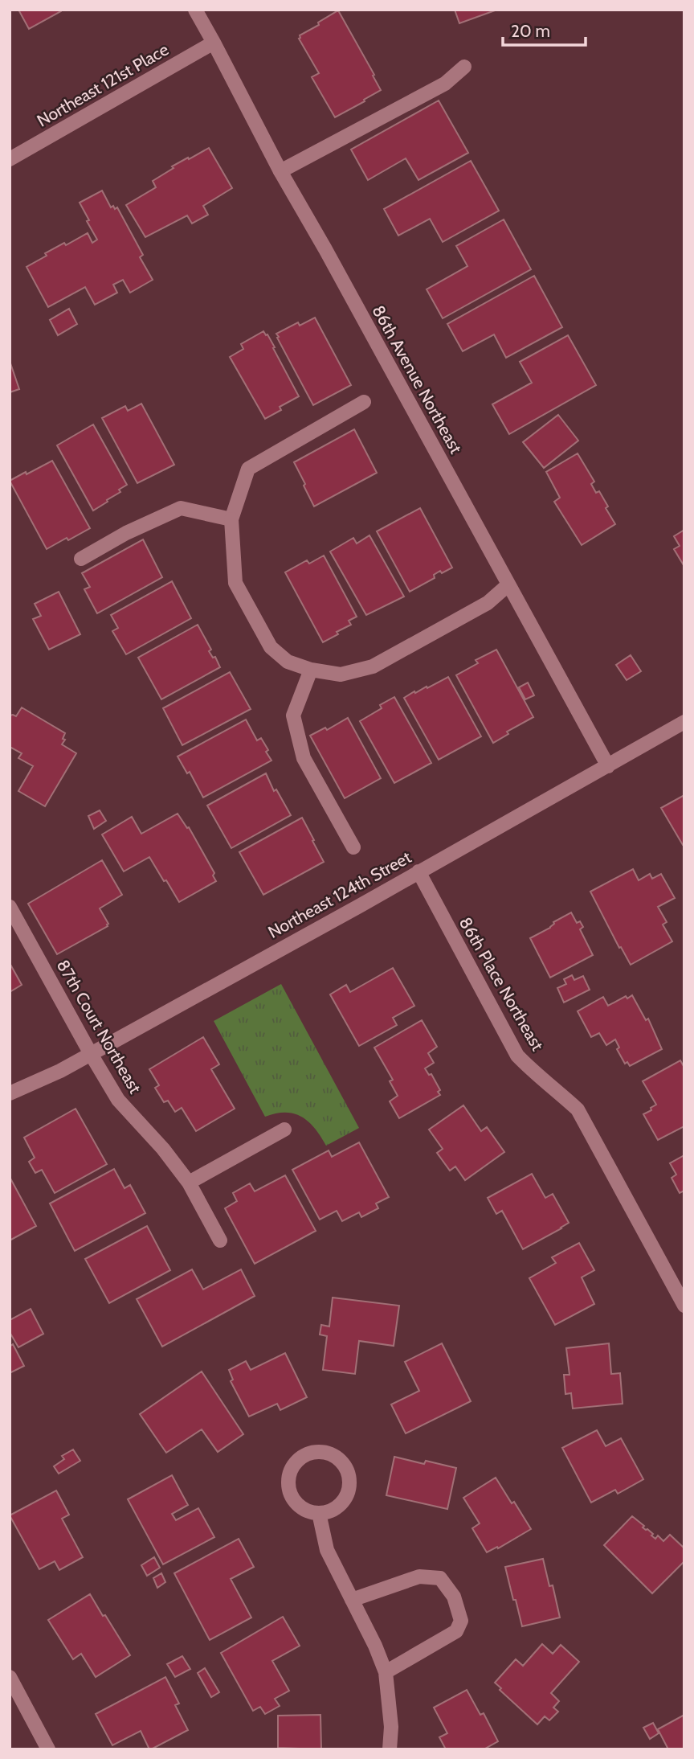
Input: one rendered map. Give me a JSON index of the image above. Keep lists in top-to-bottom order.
{
  "streets": {
    "street": [
      "Northeast 121st Place",
      "86th Avenue Northeast",
      "Northeast 124th Street",
      "86th Place Northeast",
      "87th Court Northeast"
    ]
  },
  "crossings": [
    ["Northeast 121st Place", "86th Avenue Northeast"],
    ["86th Avenue Northeast", "Northeast 124th Street"],
    ["Northeast 124th Street", "86th Place Northeast"],
    ["Northeast 124th Street", "87th Court Northeast"]
  ],
  "scale_bar": "20 m"
}
